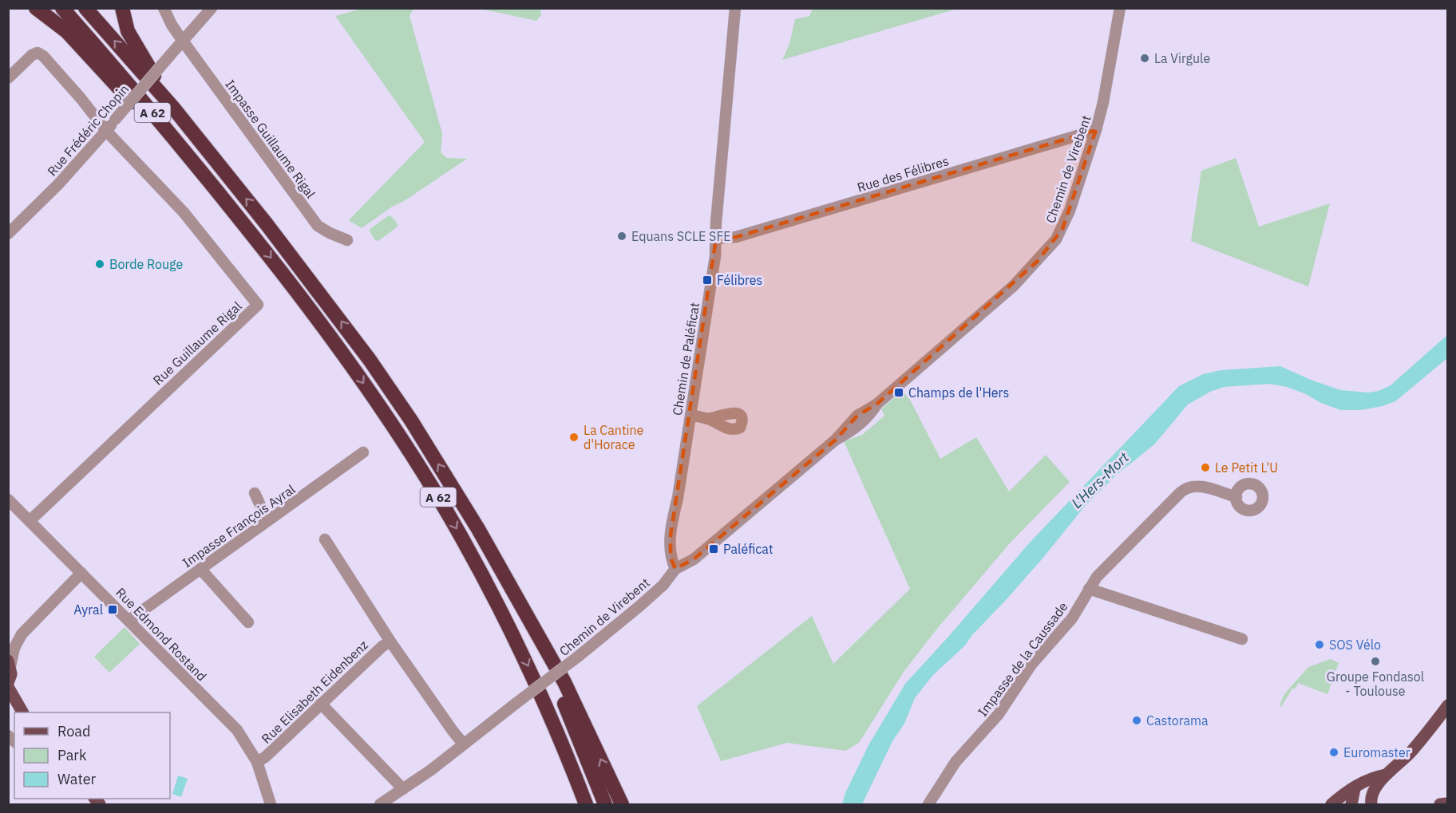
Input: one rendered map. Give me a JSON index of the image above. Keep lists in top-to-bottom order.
{
  "streets": {
    "highway": ["A 62"],
    "street": [
      "Rue Frédéric Chopin",
      "Impasse Guillaume Rigal",
      "Chemin de Virebent",
      "Rue des Félibres",
      "Rue Guillaume Rigal",
      "Chemin de Paléficat",
      "Impasse François Ayral",
      "Rue Edmond Rostand",
      "Impasse de la Caussade",
      "Rue Elisabeth Eidenbenz"
    ]
  },
  "crossings": [
    ["Rue Frédéric Chopin", "Impasse Guillaume Rigal"],
    ["Rue Frédéric Chopin", "Rue Guillaume Rigal"],
    ["Chemin de Virebent", "Rue des Félibres"],
    ["Chemin de Virebent", "Chemin de Paléficat"],
    ["Rue des Félibres", "Chemin de Paléficat"],
    ["Rue Guillaume Rigal", "Rue Edmond Rostand"],
    ["Impasse François Ayral", "Rue Edmond Rostand"],
    ["Rue Edmond Rostand", "Rue Elisabeth Eidenbenz"]
  ],
  "water": ["L'Hers-Mort"],
  "places": {
    "other": [
      "La Virgule",
      "Equans SCLE SFE",
      "Borde Rouge",
      "La Cantine d'Horace",
      "Le Petit L'U",
      "SOS Vélo",
      "Groupe Fondasol - Toulouse",
      "Castorama",
      "Euromaster"
    ],
    "transit": [
      "Félibres",
      "Champs de l'Hers",
      "Paléficat",
      "Ayral"
    ]
  },
  "legend": ["Road", "Park", "Water"]
}
